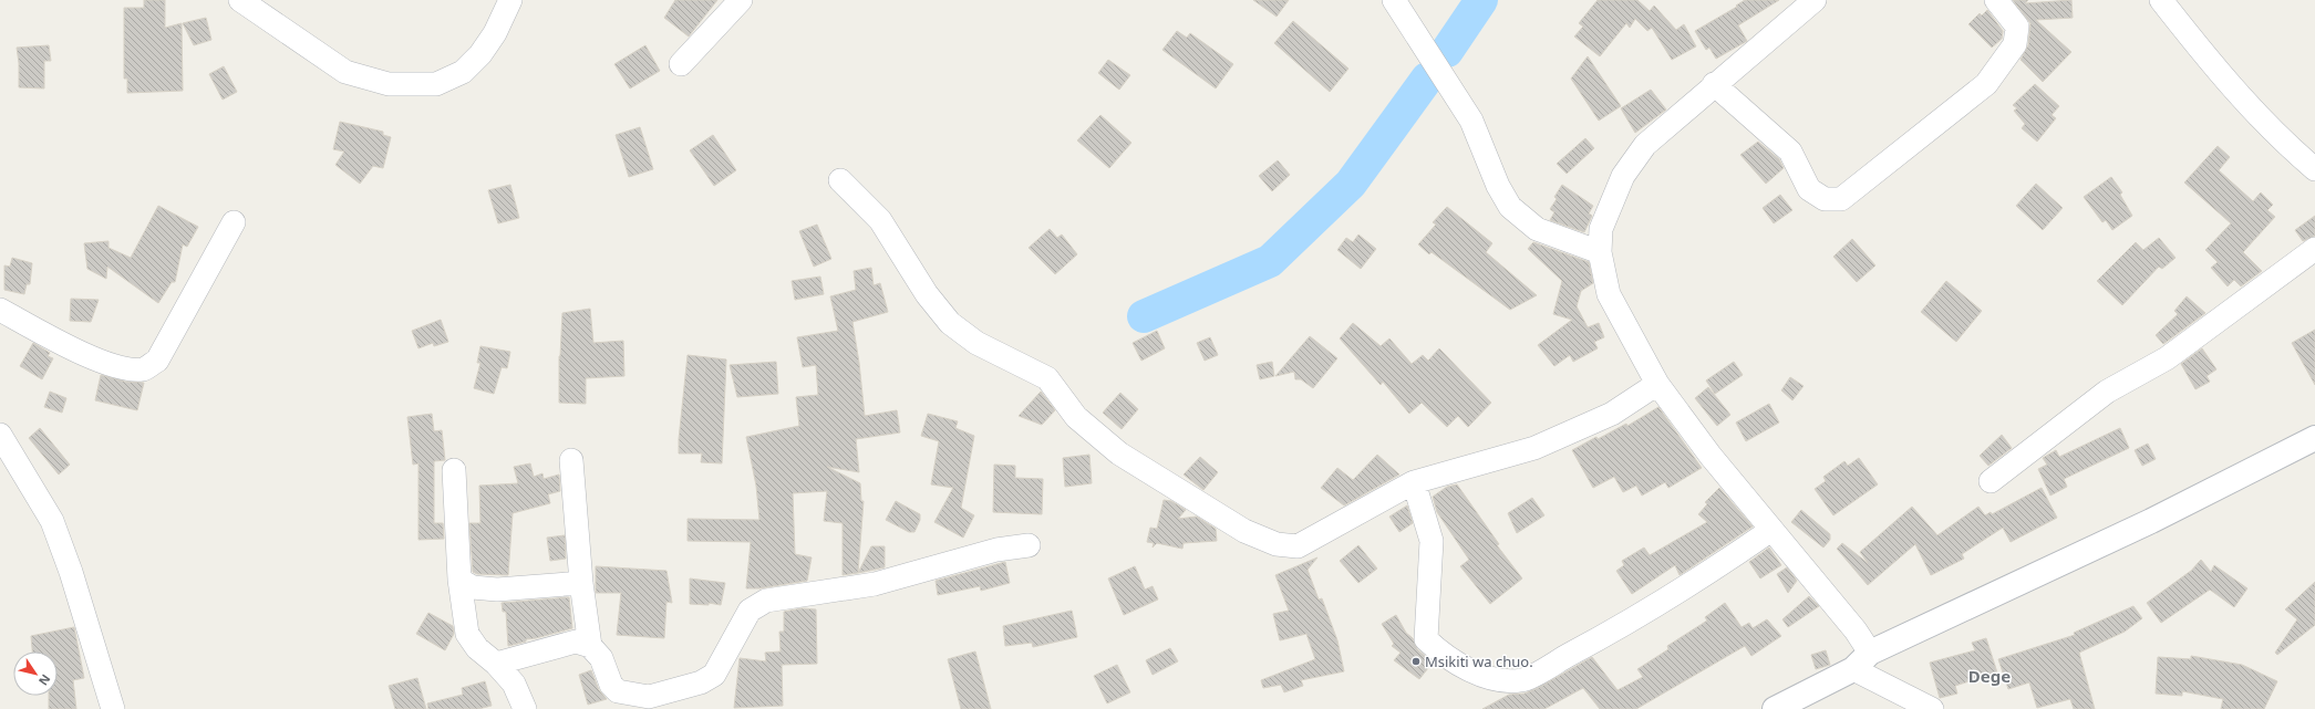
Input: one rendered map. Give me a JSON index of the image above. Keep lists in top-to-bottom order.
{
  "districts": ["Dege"],
  "places": ["Msikiti wa chuo."],
  "north": "bottom right"
}
